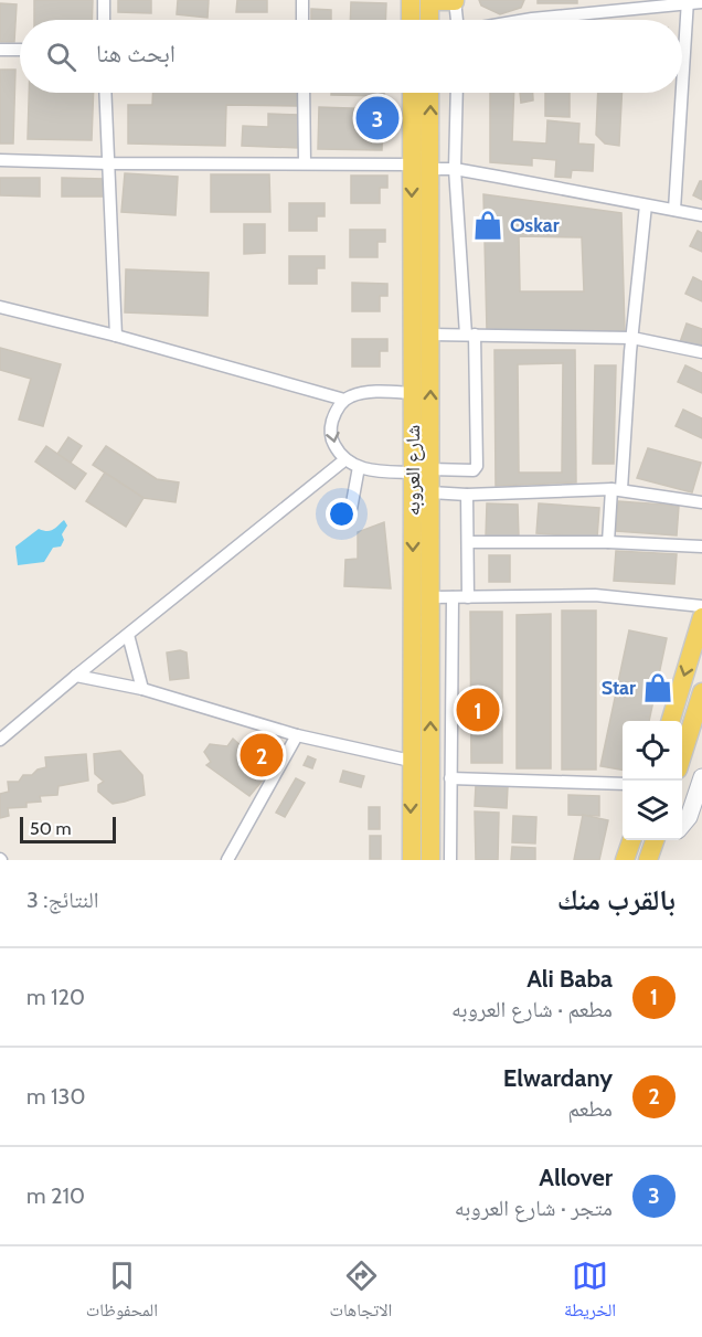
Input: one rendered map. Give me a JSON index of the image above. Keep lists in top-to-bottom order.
{
  "streets": {
    "main road": ["شارع العروبه"]
  },
  "places": {
    "shop": ["Oskar", "Star"]
  },
  "scale_bar": "50 m",
  "page": {
    "search": "ابحث هنا",
    "pins": ["3", "1", "2"],
    "scale": "50 m",
    "heading": ["بالقرب منك", "النتائج: 3"],
    "list": [
      {
        "mark": "1",
        "name": "Ali Baba",
        "note": "مطعم · شارع العروبه",
        "value": "120 m"
      },
      {
        "mark": "2",
        "name": "Elwardany",
        "note": "مطعم",
        "value": "130 m"
      },
      {
        "mark": "3",
        "name": "Allover",
        "note": "متجر · شارع العروبه",
        "value": "210 m"
      }
    ],
    "nav": ["الخريطة", "الاتجاهات", "المحفوظات"]
  }
}
